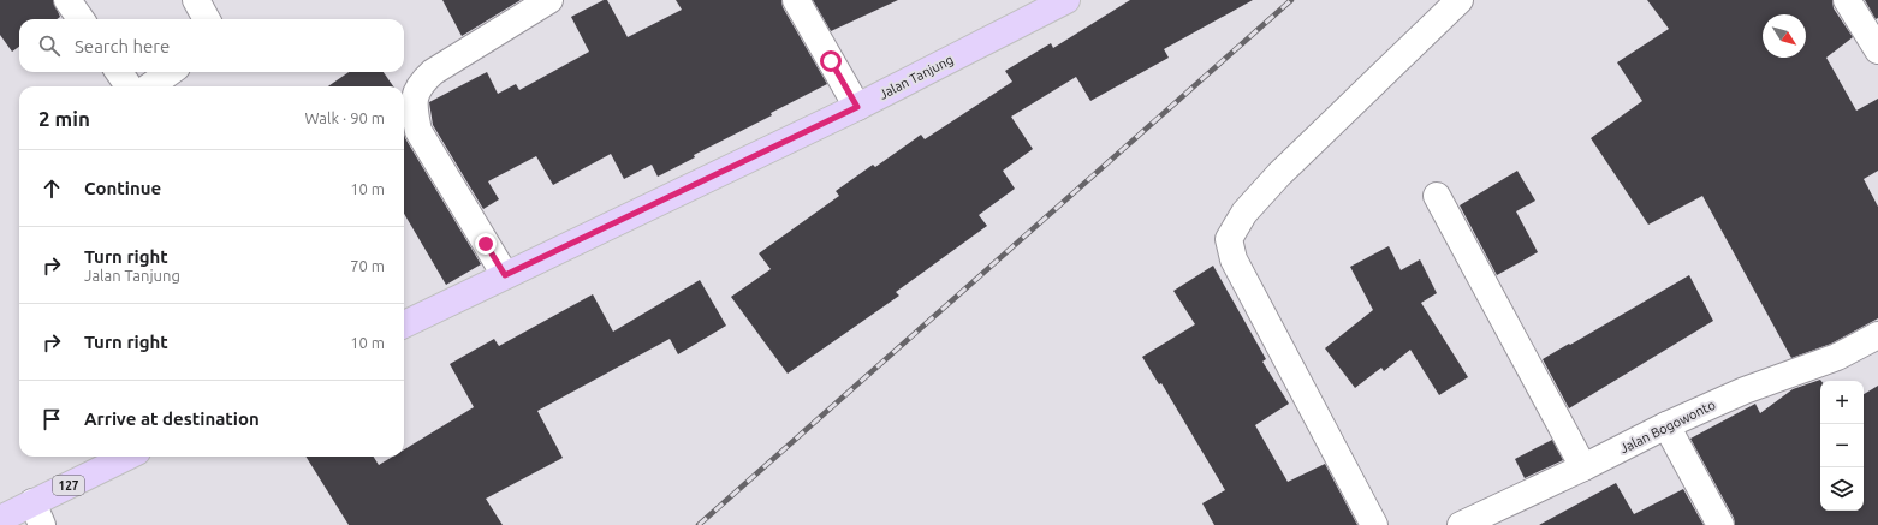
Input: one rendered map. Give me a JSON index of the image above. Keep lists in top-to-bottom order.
{
  "streets": {
    "main road": ["Jalan Tanjung", "127"],
    "street": ["Jalan Bogowonto"]
  },
  "north": "bottom right",
  "page": {
    "search": "Search here",
    "heading": ["2 min", "Walk · 90 m"],
    "list": [
      ["Continue", "10 m"],
      ["Turn right", "Jalan Tanjung", "70 m"],
      ["Turn right", "10 m"],
      "Arrive at destination"
    ],
    "map_buttons": ["+", "−"]
  }
}
